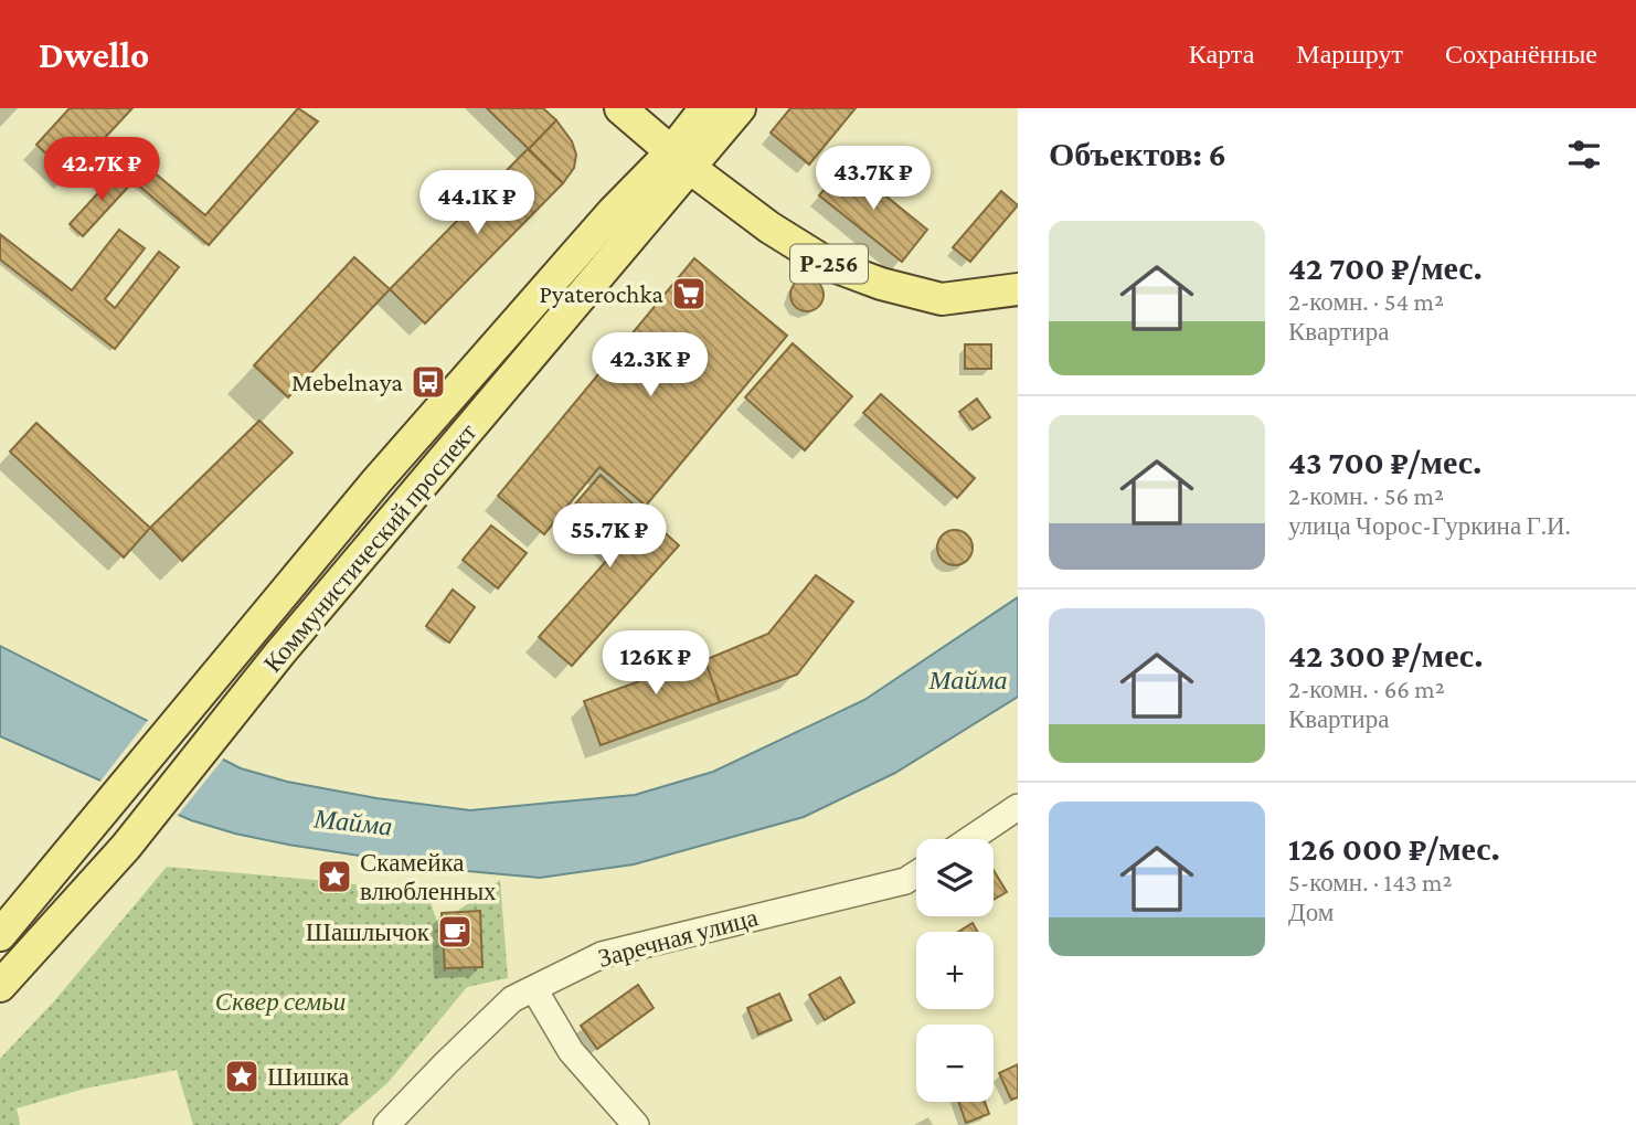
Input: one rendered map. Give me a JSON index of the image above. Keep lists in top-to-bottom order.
{
  "streets": {
    "main road": ["Р-256", "Коммунистический проспект"],
    "street": ["Заречная улица"]
  },
  "crossings": [
    ["Р-256", "Коммунистический проспект"]
  ],
  "water": ["Майма"],
  "parks": ["Сквер семьи"],
  "places": {
    "supermarket": ["Pyaterochka"],
    "bus stop": ["Mebelnaya"],
    "place": ["Скамейка влюбленных", "Шишка"],
    "cafe": ["Шашлычок"]
  },
  "page": {
    "header": "Dwello",
    "nav": ["Карта", "Маршрут", "Сохранённые"],
    "heading": "Объектов: 6",
    "price": [
      "42.7K ₽",
      "43.7K ₽",
      "44.1K ₽",
      "42.3K ₽",
      "55.7K ₽",
      "126K ₽"
    ],
    "list": [
      {
        "name": "42 700 ₽/мес.",
        "note": "2-комн. · 54 m² · Квартира"
      },
      {
        "name": "43 700 ₽/мес.",
        "note": "2-комн. · 56 m² · улица Чорос-Гуркина Г.И."
      },
      {
        "name": "42 300 ₽/мес.",
        "note": "2-комн. · 66 m² · Квартира"
      },
      {
        "name": "126 000 ₽/мес.",
        "note": "5-комн. · 143 m² · Дом"
      }
    ],
    "map_buttons": ["+", "−"]
  }
}
